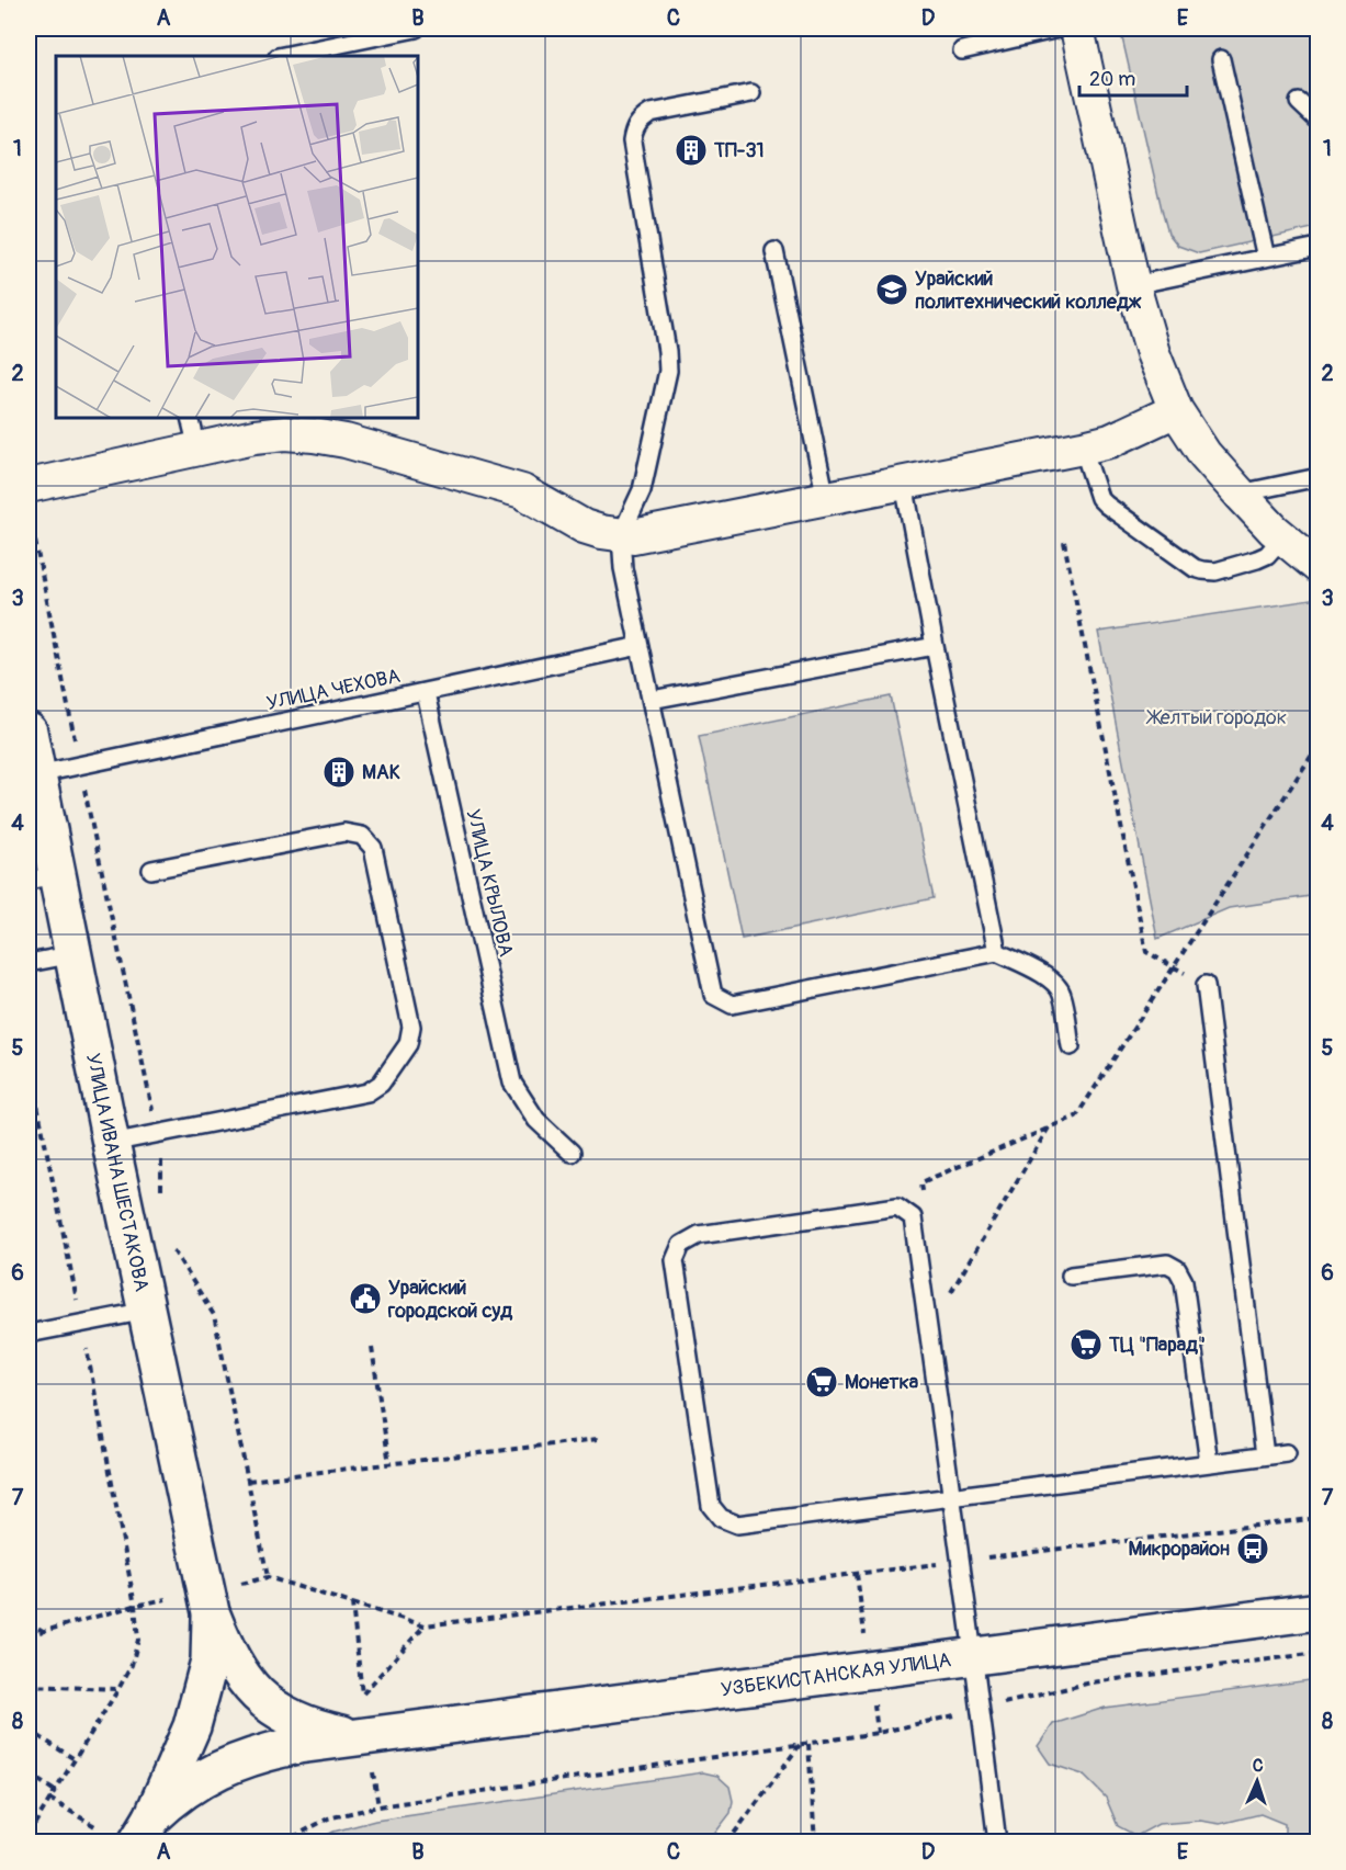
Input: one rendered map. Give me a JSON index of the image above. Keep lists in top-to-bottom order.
{
  "streets": {
    "main road": ["УЛИЦА ИВАНА ШЕСТАКОВА", "УЗБЕКИСТАНСКАЯ УЛИЦА"],
    "lane": ["УЛИЦА ЧЕХОВА", "УЛИЦА КРЫЛОВА"]
  },
  "crossings": [
    ["УЛИЦА ЧЕХОВА", "УЛИЦА КРЫЛОВА"],
    ["УЛИЦА ЧЕХОВА", "УЛИЦА ИВАНА ШЕСТАКОВА"]
  ],
  "parks": ["Желтый городок"],
  "places": {
    "building": ["ТП-31", "МАК"],
    "school or university": ["Урайский политехнический колледж"],
    "public building": ["Урайский городской суд"],
    "supermarket": ["ТЦ \"Парад\"", "Монетка"],
    "bus stop": ["Микрорайон"]
  },
  "scale_bar": "20 m",
  "north": "top",
  "grid": {
    "columns": [
      "A",
      "B",
      "C",
      "D",
      "E"
    ],
    "rows": [
      "1",
      "2",
      "3",
      "4",
      "5",
      "6",
      "7",
      "8"
    ]
  }
}
